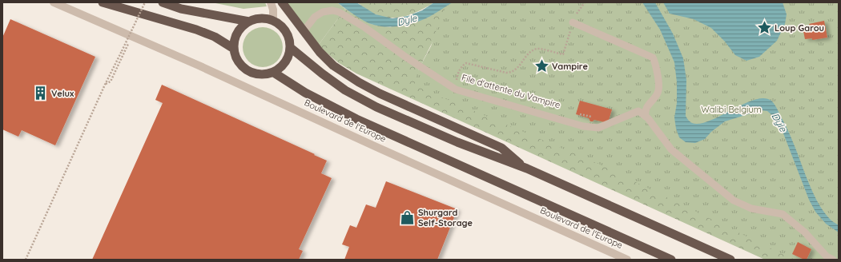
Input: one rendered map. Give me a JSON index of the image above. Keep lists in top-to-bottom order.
{
  "streets": {
    "highway": ["Boulevard de l'Europe"],
    "path": ["File d'attente du Vampire"]
  },
  "water": ["Dyle"],
  "parks": ["Walibi Belgium"],
  "places": {
    "place": ["Loup Garou", "Vampire"],
    "building": ["Velux"],
    "shop": ["Shurgard Self-Storage"]
  }
}
